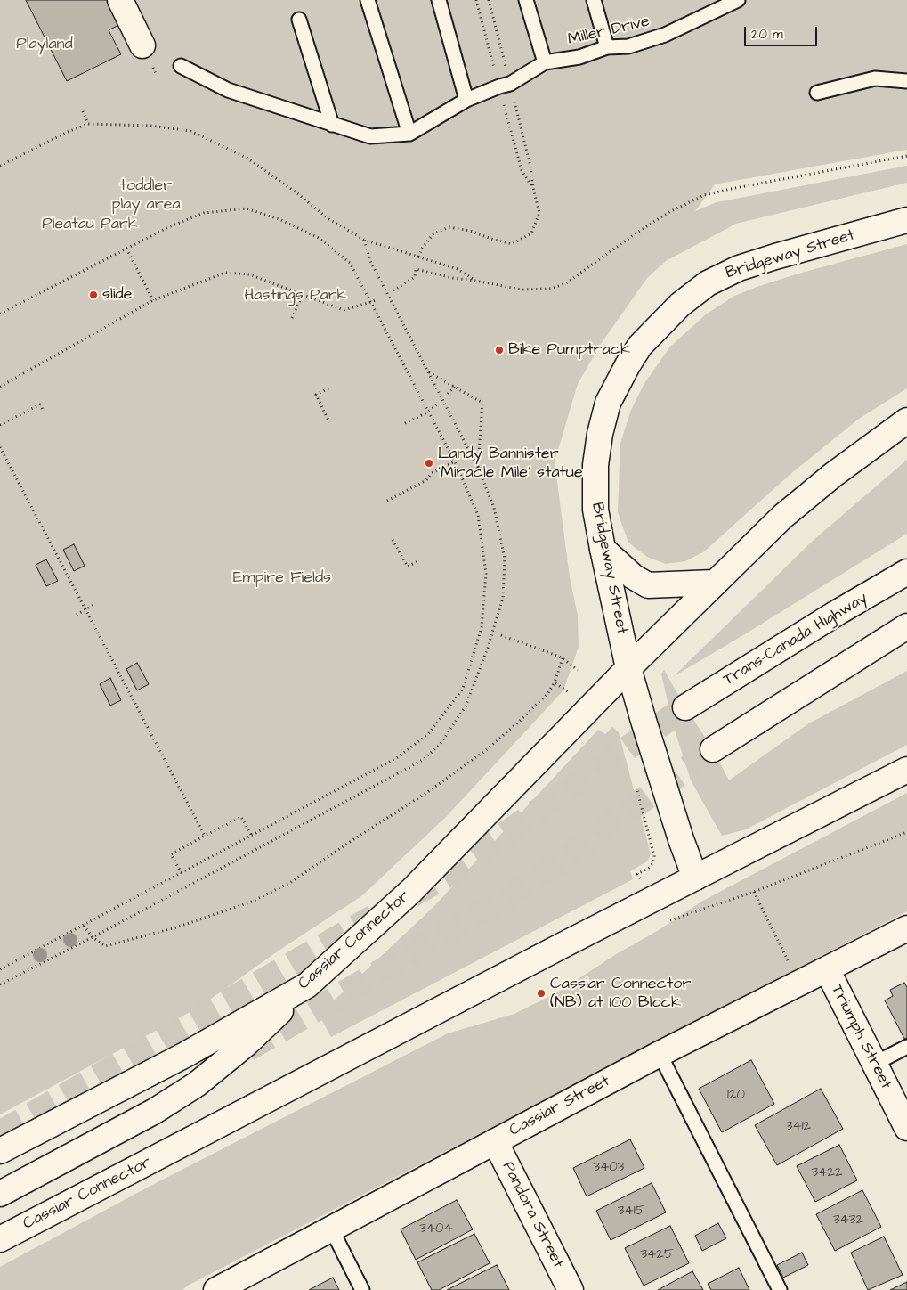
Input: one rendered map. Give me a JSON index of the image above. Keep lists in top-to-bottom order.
{
  "streets": {
    "main road": [
      "Bridgeway Street",
      "Trans-Canada Highway",
      "Cassiar Connector",
      "Triumph Street",
      "Cassiar Street",
      "Pandora Street"
    ],
    "lane": ["Miller Drive"]
  },
  "crossings": [
    ["Bridgeway Street", "Cassiar Connector"],
    ["Triumph Street", "Cassiar Street"],
    ["Cassiar Street", "Pandora Street"]
  ],
  "parks": [
    "Playland",
    "toddler play area",
    "Pleatau Park",
    "Hastings Park",
    "Empire Fields"
  ],
  "places": [
    "slide",
    "Bike Pumptrack",
    "Landy Bannister 'Miracle Mile' statue",
    "Cassiar Connector (NB) at 100 Block"
  ],
  "house_numbers": [
    "120",
    "3412",
    "3403",
    "3422",
    "3415",
    "3432",
    "3404",
    "3425"
  ],
  "scale_bar": "20 m"
}
